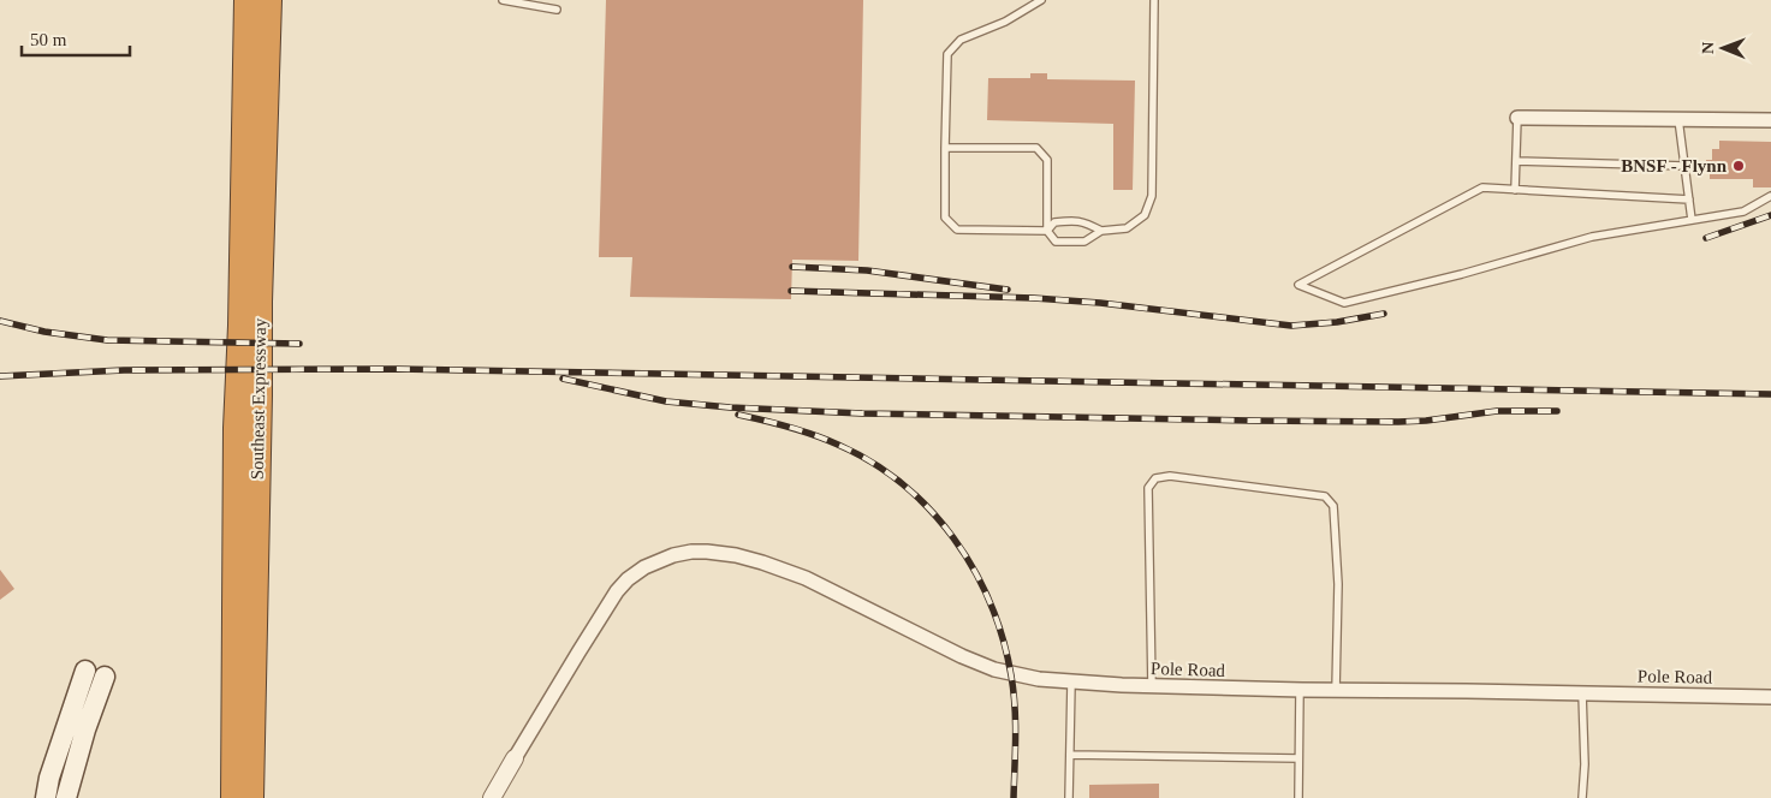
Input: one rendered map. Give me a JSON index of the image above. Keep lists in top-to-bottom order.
{
  "streets": {
    "highway": ["Southeast Expressway"],
    "street": ["Pole Road"]
  },
  "places": ["BNSF - Flynn"],
  "scale_bar": "50 m",
  "north": "left"
}
